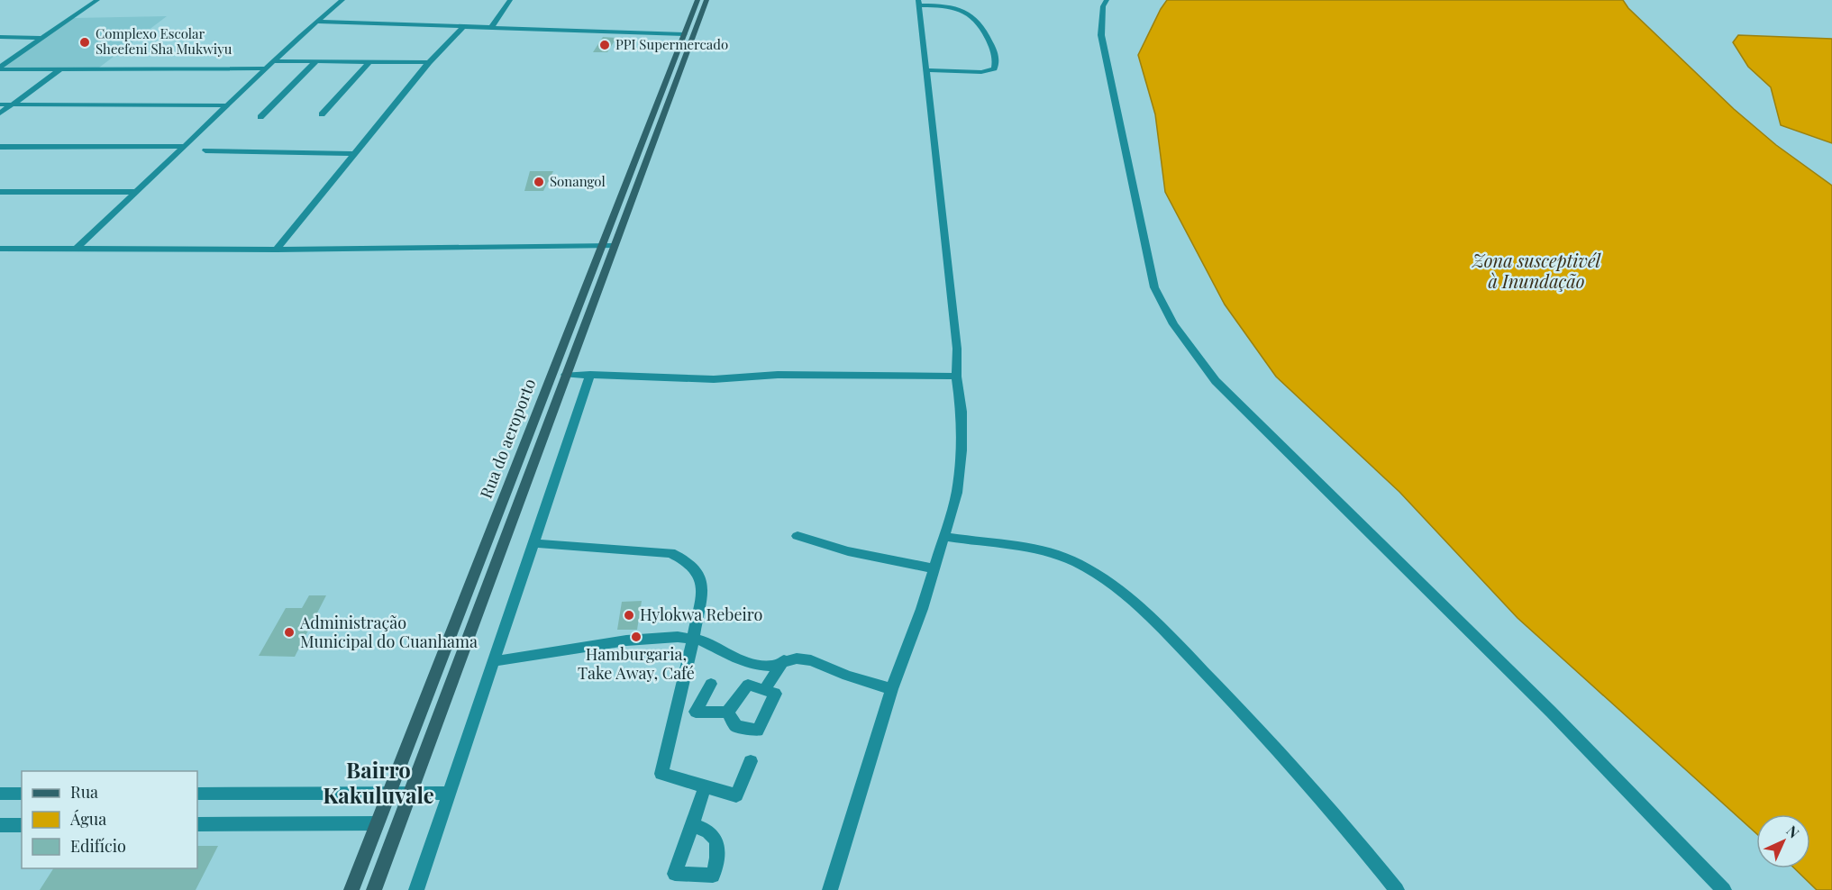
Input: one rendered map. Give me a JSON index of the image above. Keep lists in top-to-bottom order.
{
  "streets": {
    "main road": ["Rua do aeroporto"]
  },
  "districts": ["Bairro Kakuluvale"],
  "water": ["Zona susceptivél à Inundação"],
  "places": [
    "Complexo Escolar Sheefeni Sha Mukwiyu",
    "PPI Supermercado",
    "Sonangol",
    "Hylokwa Rebeiro",
    "Administração Municipal do Cuanhama",
    "Hamburgaria, Take Away, Café"
  ],
  "legend": ["Rua", "Água", "Edifício"],
  "north": "top right"
}
